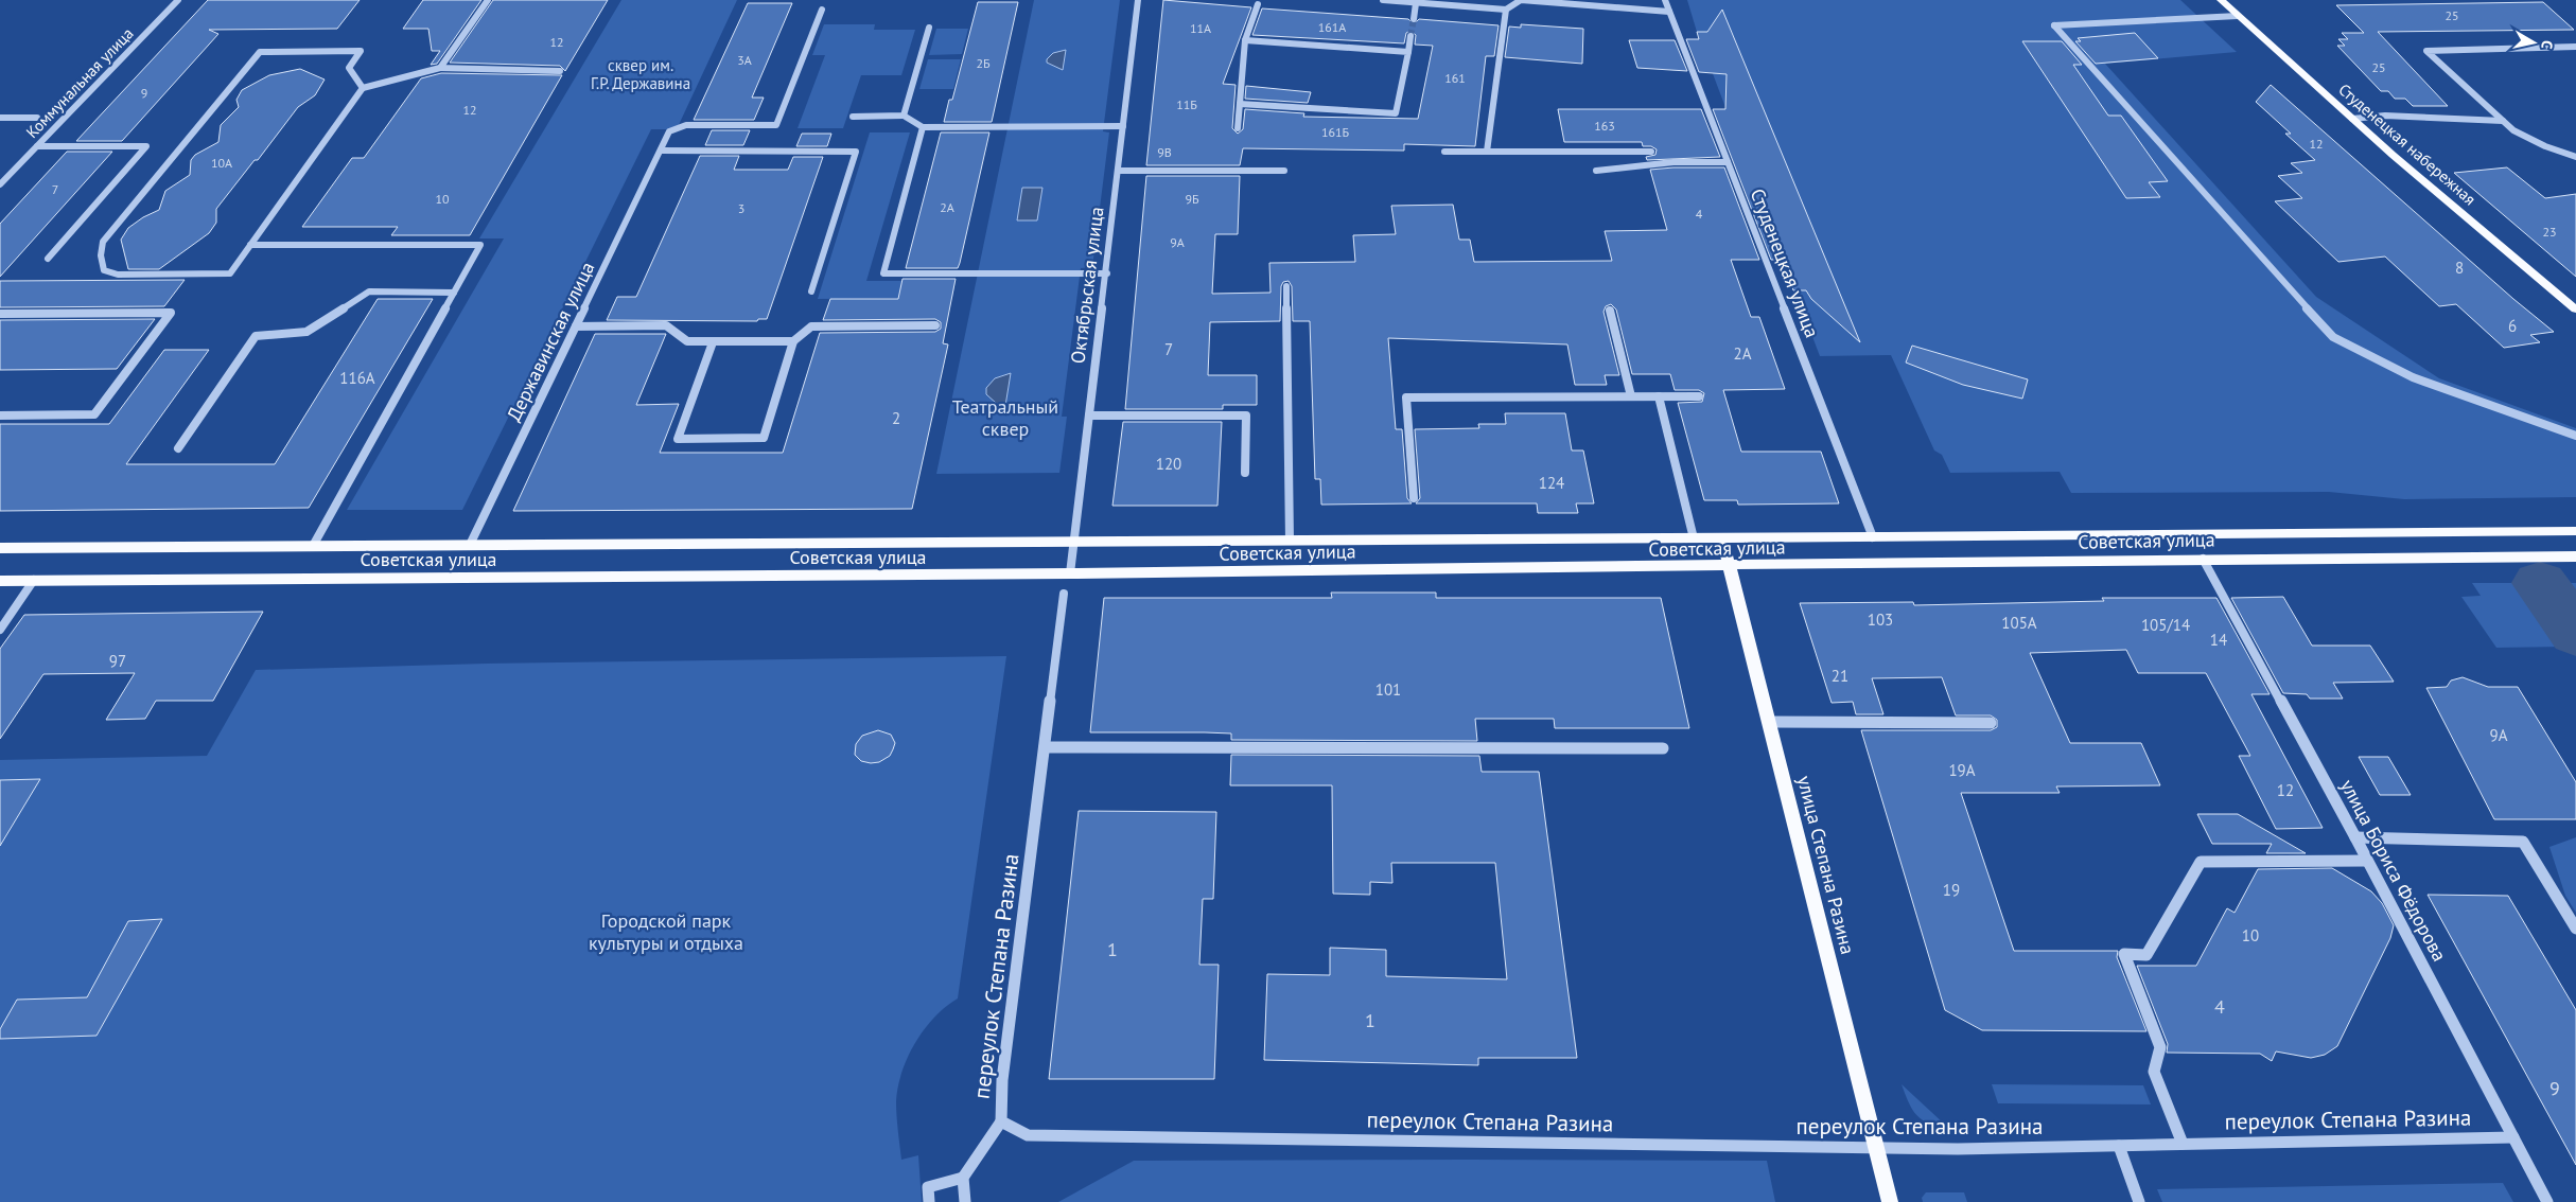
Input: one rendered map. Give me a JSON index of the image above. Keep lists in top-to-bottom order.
{
  "streets": {
    "main road": ["Студенецкая набережная", "Советская улица", "улица Степана Разина"],
    "street": [
      "Коммунальная улица",
      "Студенецкая улица",
      "Октябрьская улица",
      "Державинская улица",
      "улица Бориса Фёдорова",
      "переулок Степана Разина"
    ]
  },
  "crossings": [
    ["Студенецкая улица", "Советская улица"],
    ["Октябрьская улица", "Советская улица"],
    ["Державинская улица", "Советская улица"],
    ["Советская улица", "улица Степана Разина"],
    ["Советская улица", "улица Бориса Фёдорова"],
    ["улица Степана Разина", "переулок Степана Разина"],
    ["улица Бориса Фёдорова", "переулок Степана Разина"]
  ],
  "parks": ["сквер им. Г.Р. Державина", "Театральный сквер", "Городской парк культуры и отдыха"],
  "house_numbers": [
    "25",
    "161А",
    "11А",
    "12",
    "3А",
    "2Б",
    "25",
    "161",
    "9",
    "11Б",
    "12",
    "163",
    "161Б",
    "12",
    "9В",
    "10А",
    "7",
    "10",
    "9Б",
    "2А",
    "3",
    "4",
    "23",
    "9А",
    "8",
    "6",
    "7",
    "2А",
    "116А",
    "2",
    "120",
    "124",
    "103",
    "105А",
    "105/14",
    "14",
    "97",
    "21",
    "101",
    "9А",
    "19А",
    "12",
    "19",
    "10",
    "1",
    "4",
    "1",
    "9"
  ],
  "north": "right"
}
